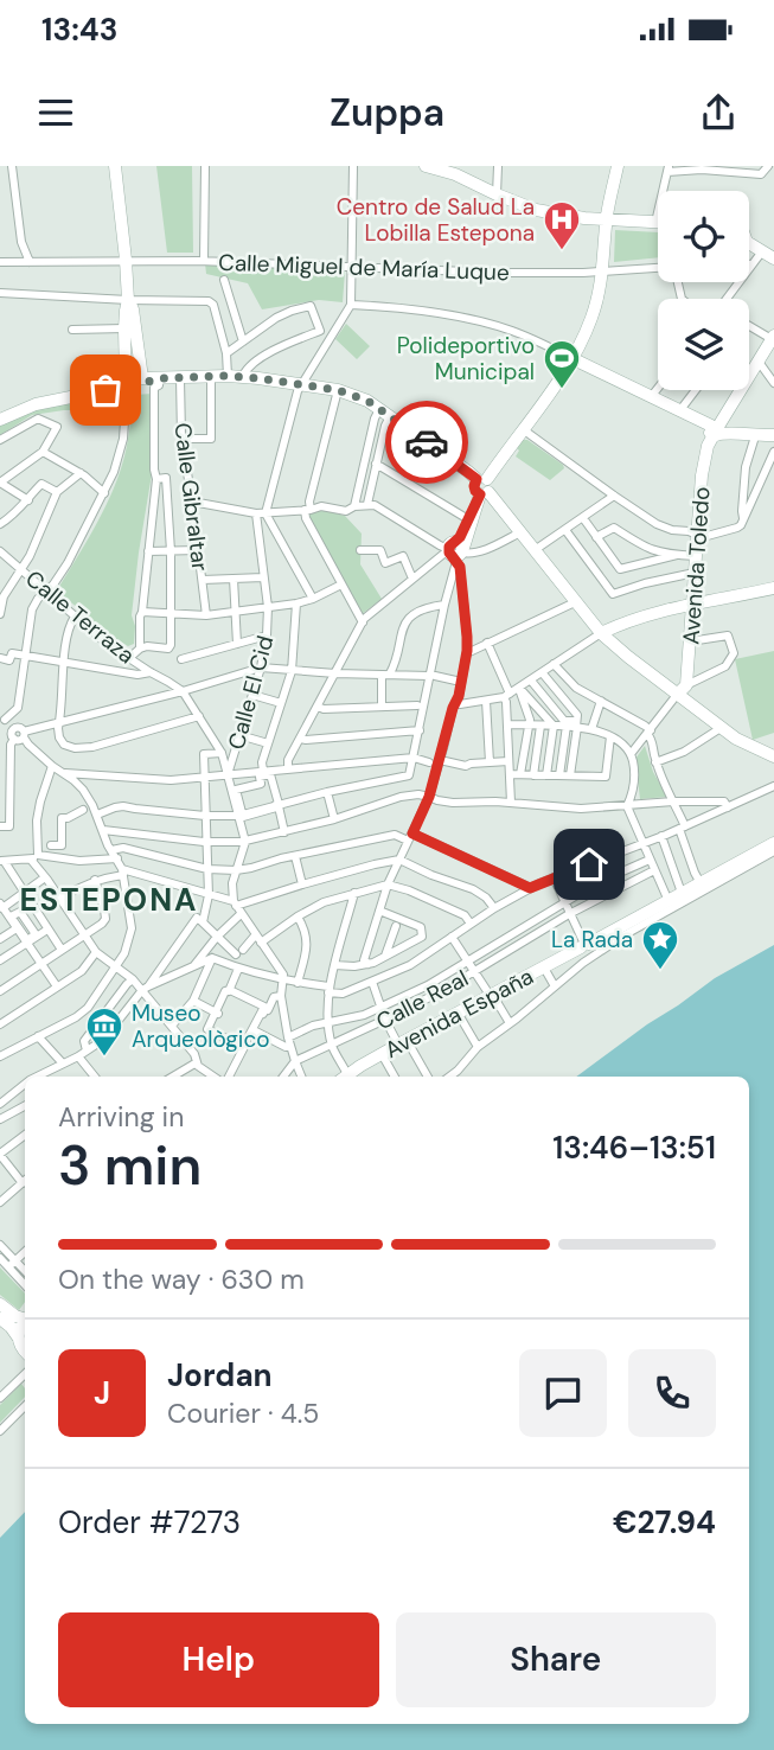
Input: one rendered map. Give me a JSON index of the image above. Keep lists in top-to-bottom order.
{
  "streets": {
    "street": [
      "Calle Miguel de María Luque",
      "Calle Gibraltar",
      "Avenida Toledo",
      "Calle Terraza",
      "Calle El Cid",
      "Calle Real",
      "Avenida España"
    ]
  },
  "crossings": [
    ["Calle Terraza", "Calle El Cid"]
  ],
  "districts": ["ESTEPONA"],
  "places": {
    "hospital": ["Centro de Salud La Lobilla Estepona"],
    "sports": ["Polideportivo Municipal"],
    "place": ["La Rada"],
    "museum": ["Museo Arqueològico"]
  },
  "page": {
    "status": "13:43",
    "header": "Zuppa",
    "heading": ["3 min", "Arriving in", "13:46–13:51"],
    "panel": [
      "Jordan",
      "Courier · 4.5",
      "Order #7273",
      "€27.94"
    ],
    "bar": "On the way · 630 m",
    "round": "J",
    "buttons": ["Help", "Share"]
  }
}
